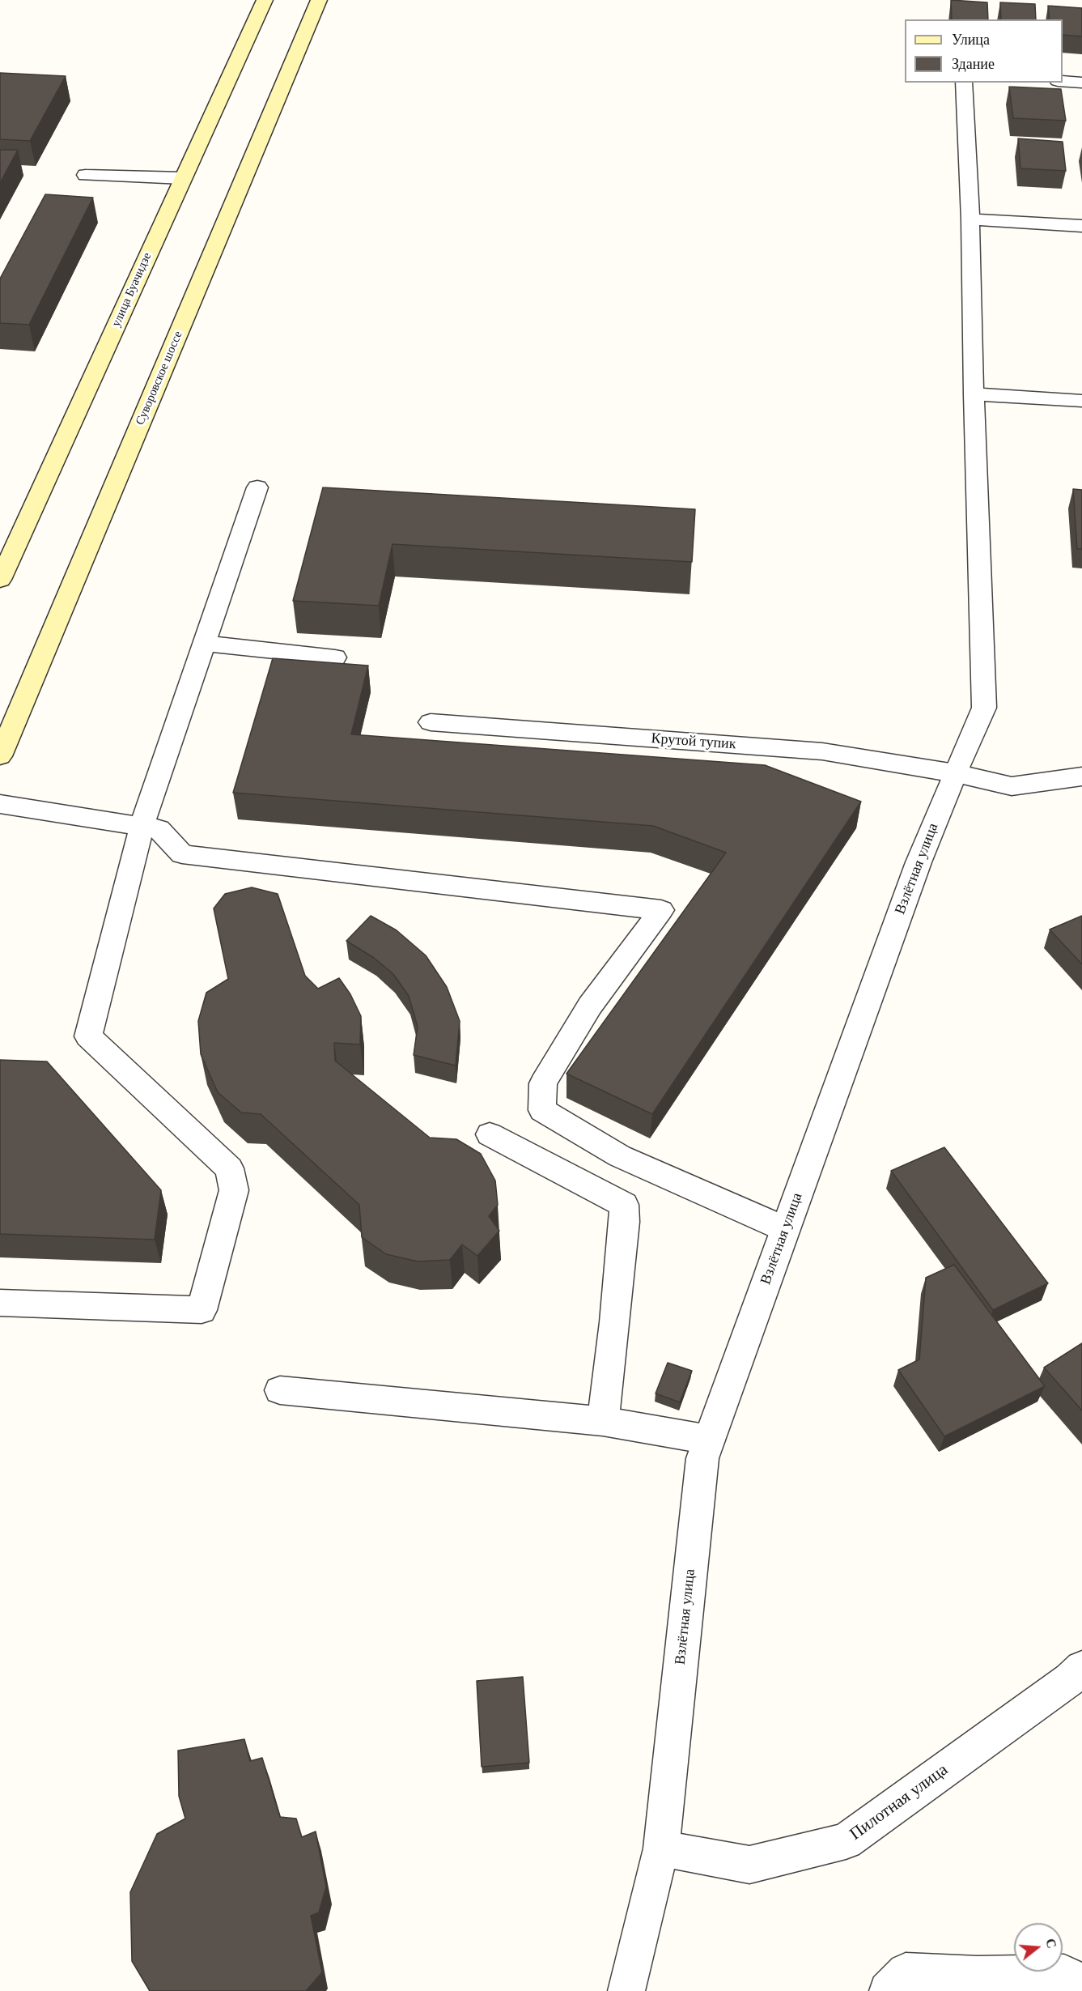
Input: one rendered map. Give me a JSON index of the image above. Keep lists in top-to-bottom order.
{
  "streets": {
    "main road": ["улица Буачидзе", "Суворовское шоссе"],
    "street": ["Крутой тупик", "Взлётная улица", "Пилотная улица"]
  },
  "crossings": [
    ["Крутой тупик", "Взлётная улица"],
    ["Взлётная улица", "Пилотная улица"]
  ],
  "legend": ["Улица", "Здание"],
  "north": "right"
}
